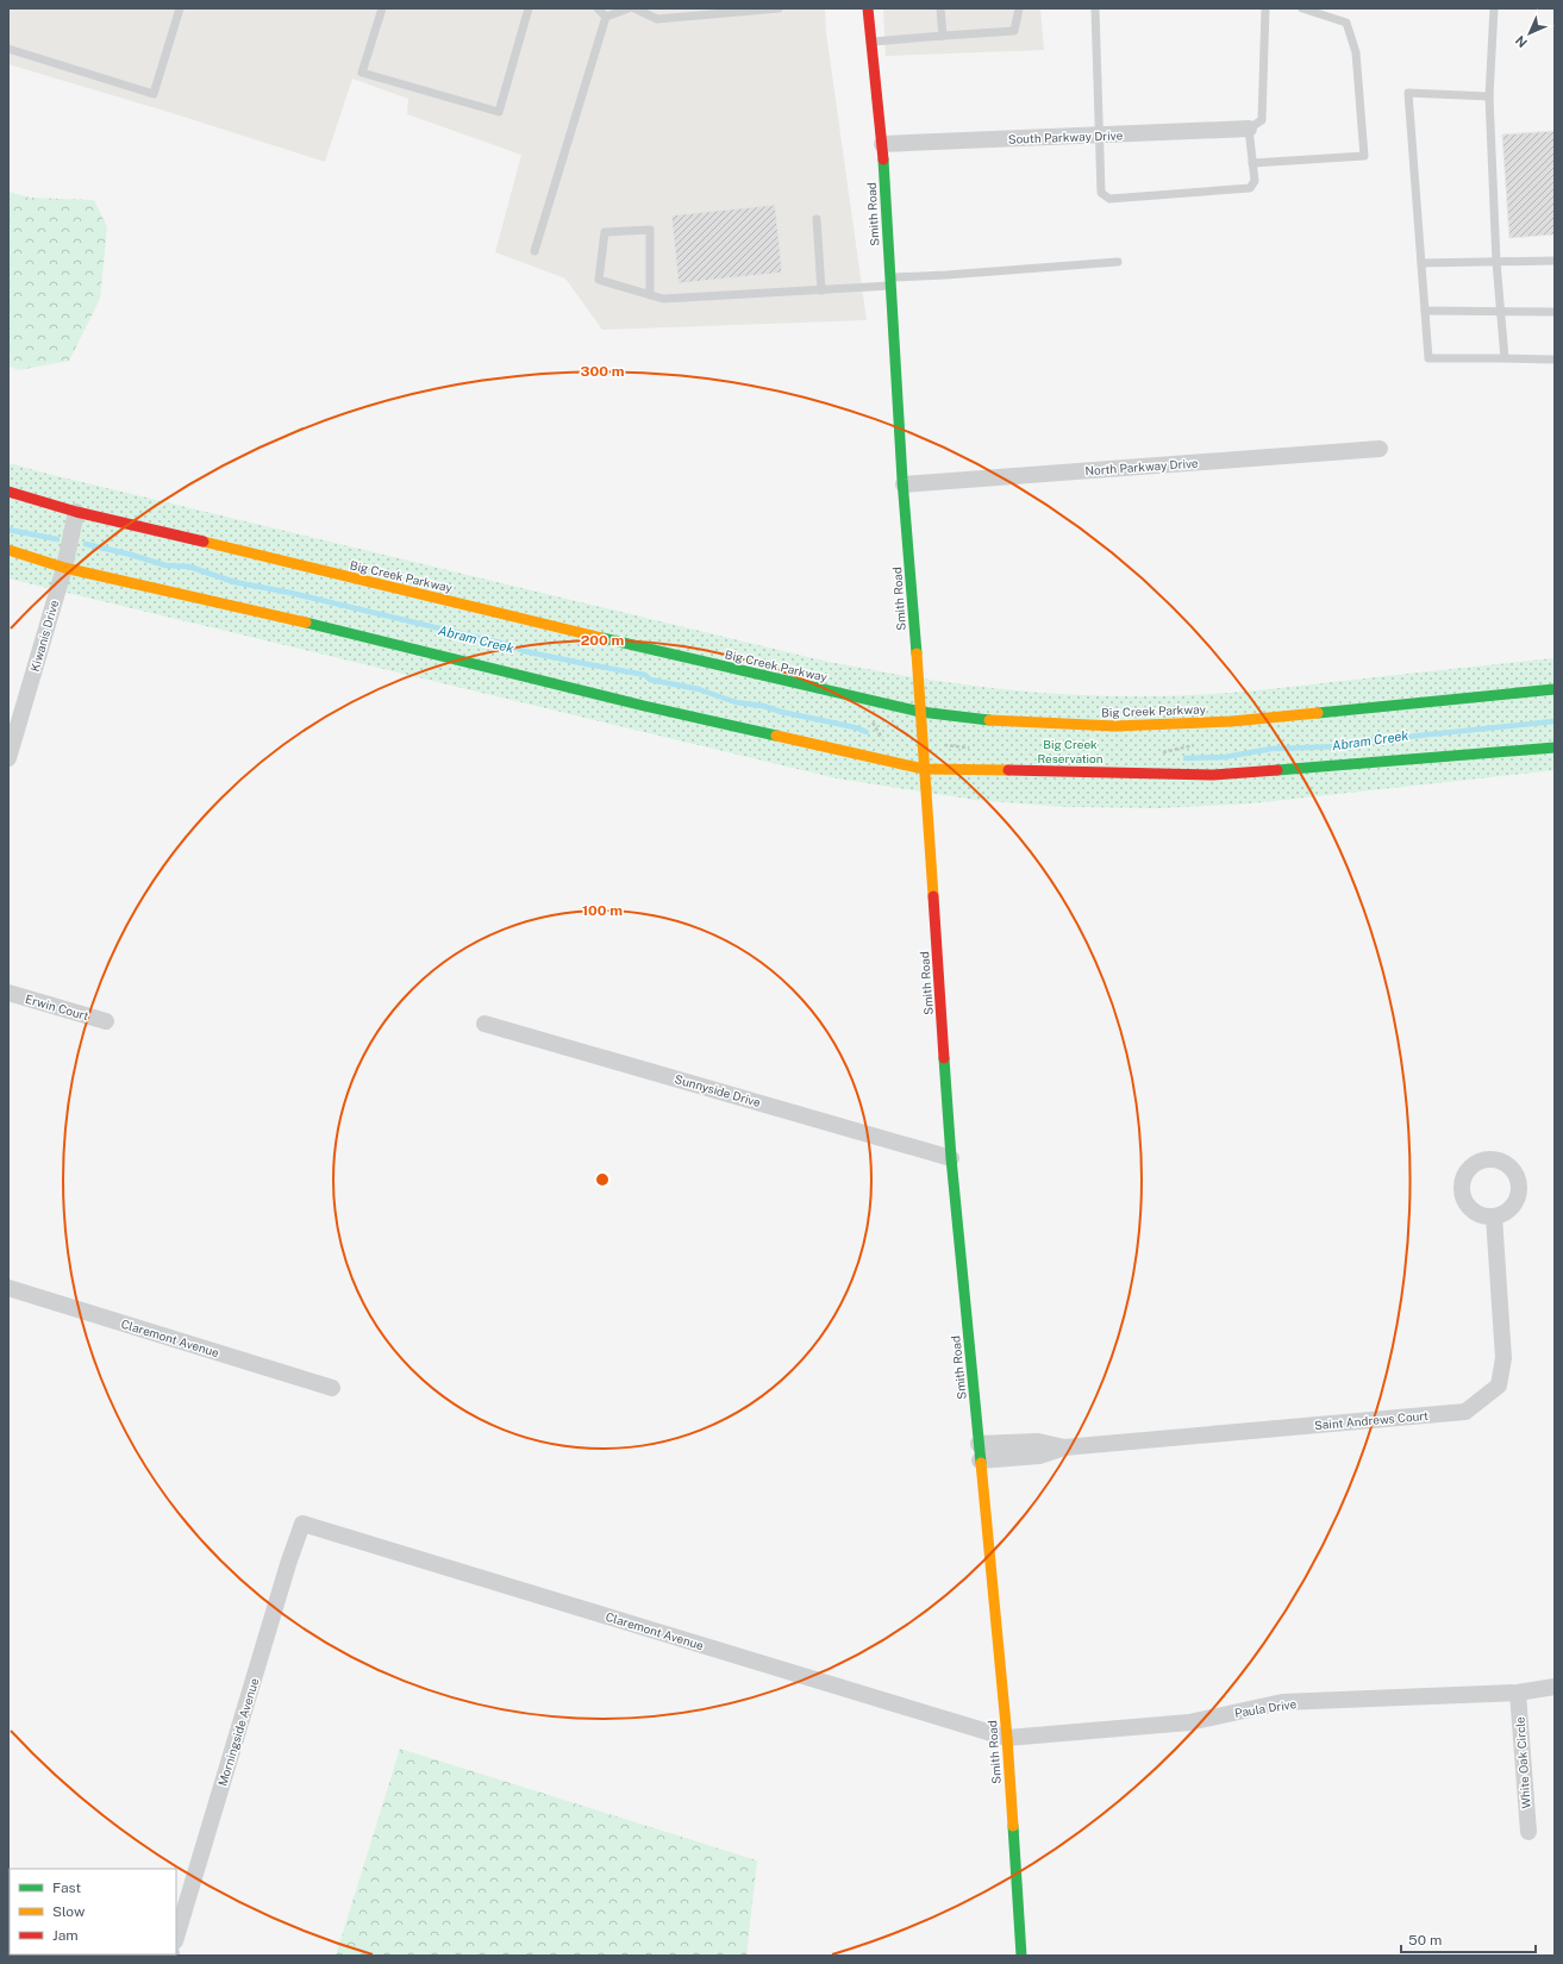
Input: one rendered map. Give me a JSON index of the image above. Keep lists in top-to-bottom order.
{
  "streets": {
    "street": [
      "South Parkway Drive",
      "Smith Road",
      "North Parkway Drive",
      "Big Creek Parkway",
      "Kiwanis Drive",
      "Erwin Court",
      "Sunnyside Drive",
      "Claremont Avenue",
      "Saint Andrews Court",
      "Paula Drive",
      "Morningside Avenue",
      "White Oak Circle"
    ]
  },
  "crossings": [
    ["South Parkway Drive", "Smith Road"],
    ["Smith Road", "North Parkway Drive"],
    ["Smith Road", "Big Creek Parkway"],
    ["Smith Road", "Sunnyside Drive"],
    ["Smith Road", "Claremont Avenue"],
    ["Smith Road", "Saint Andrews Court"],
    ["Smith Road", "Paula Drive"],
    ["Big Creek Parkway", "Kiwanis Drive"],
    ["Claremont Avenue", "Paula Drive"],
    ["Claremont Avenue", "Morningside Avenue"],
    ["Paula Drive", "White Oak Circle"]
  ],
  "water": ["Abram Creek"],
  "parks": ["Big Creek Reservation"],
  "legend": ["Fast", "Slow", "Jam"],
  "scale_bar": "50 m",
  "north": "bottom left",
  "rings": ["300 m", "200 m", "100 m"]
}
